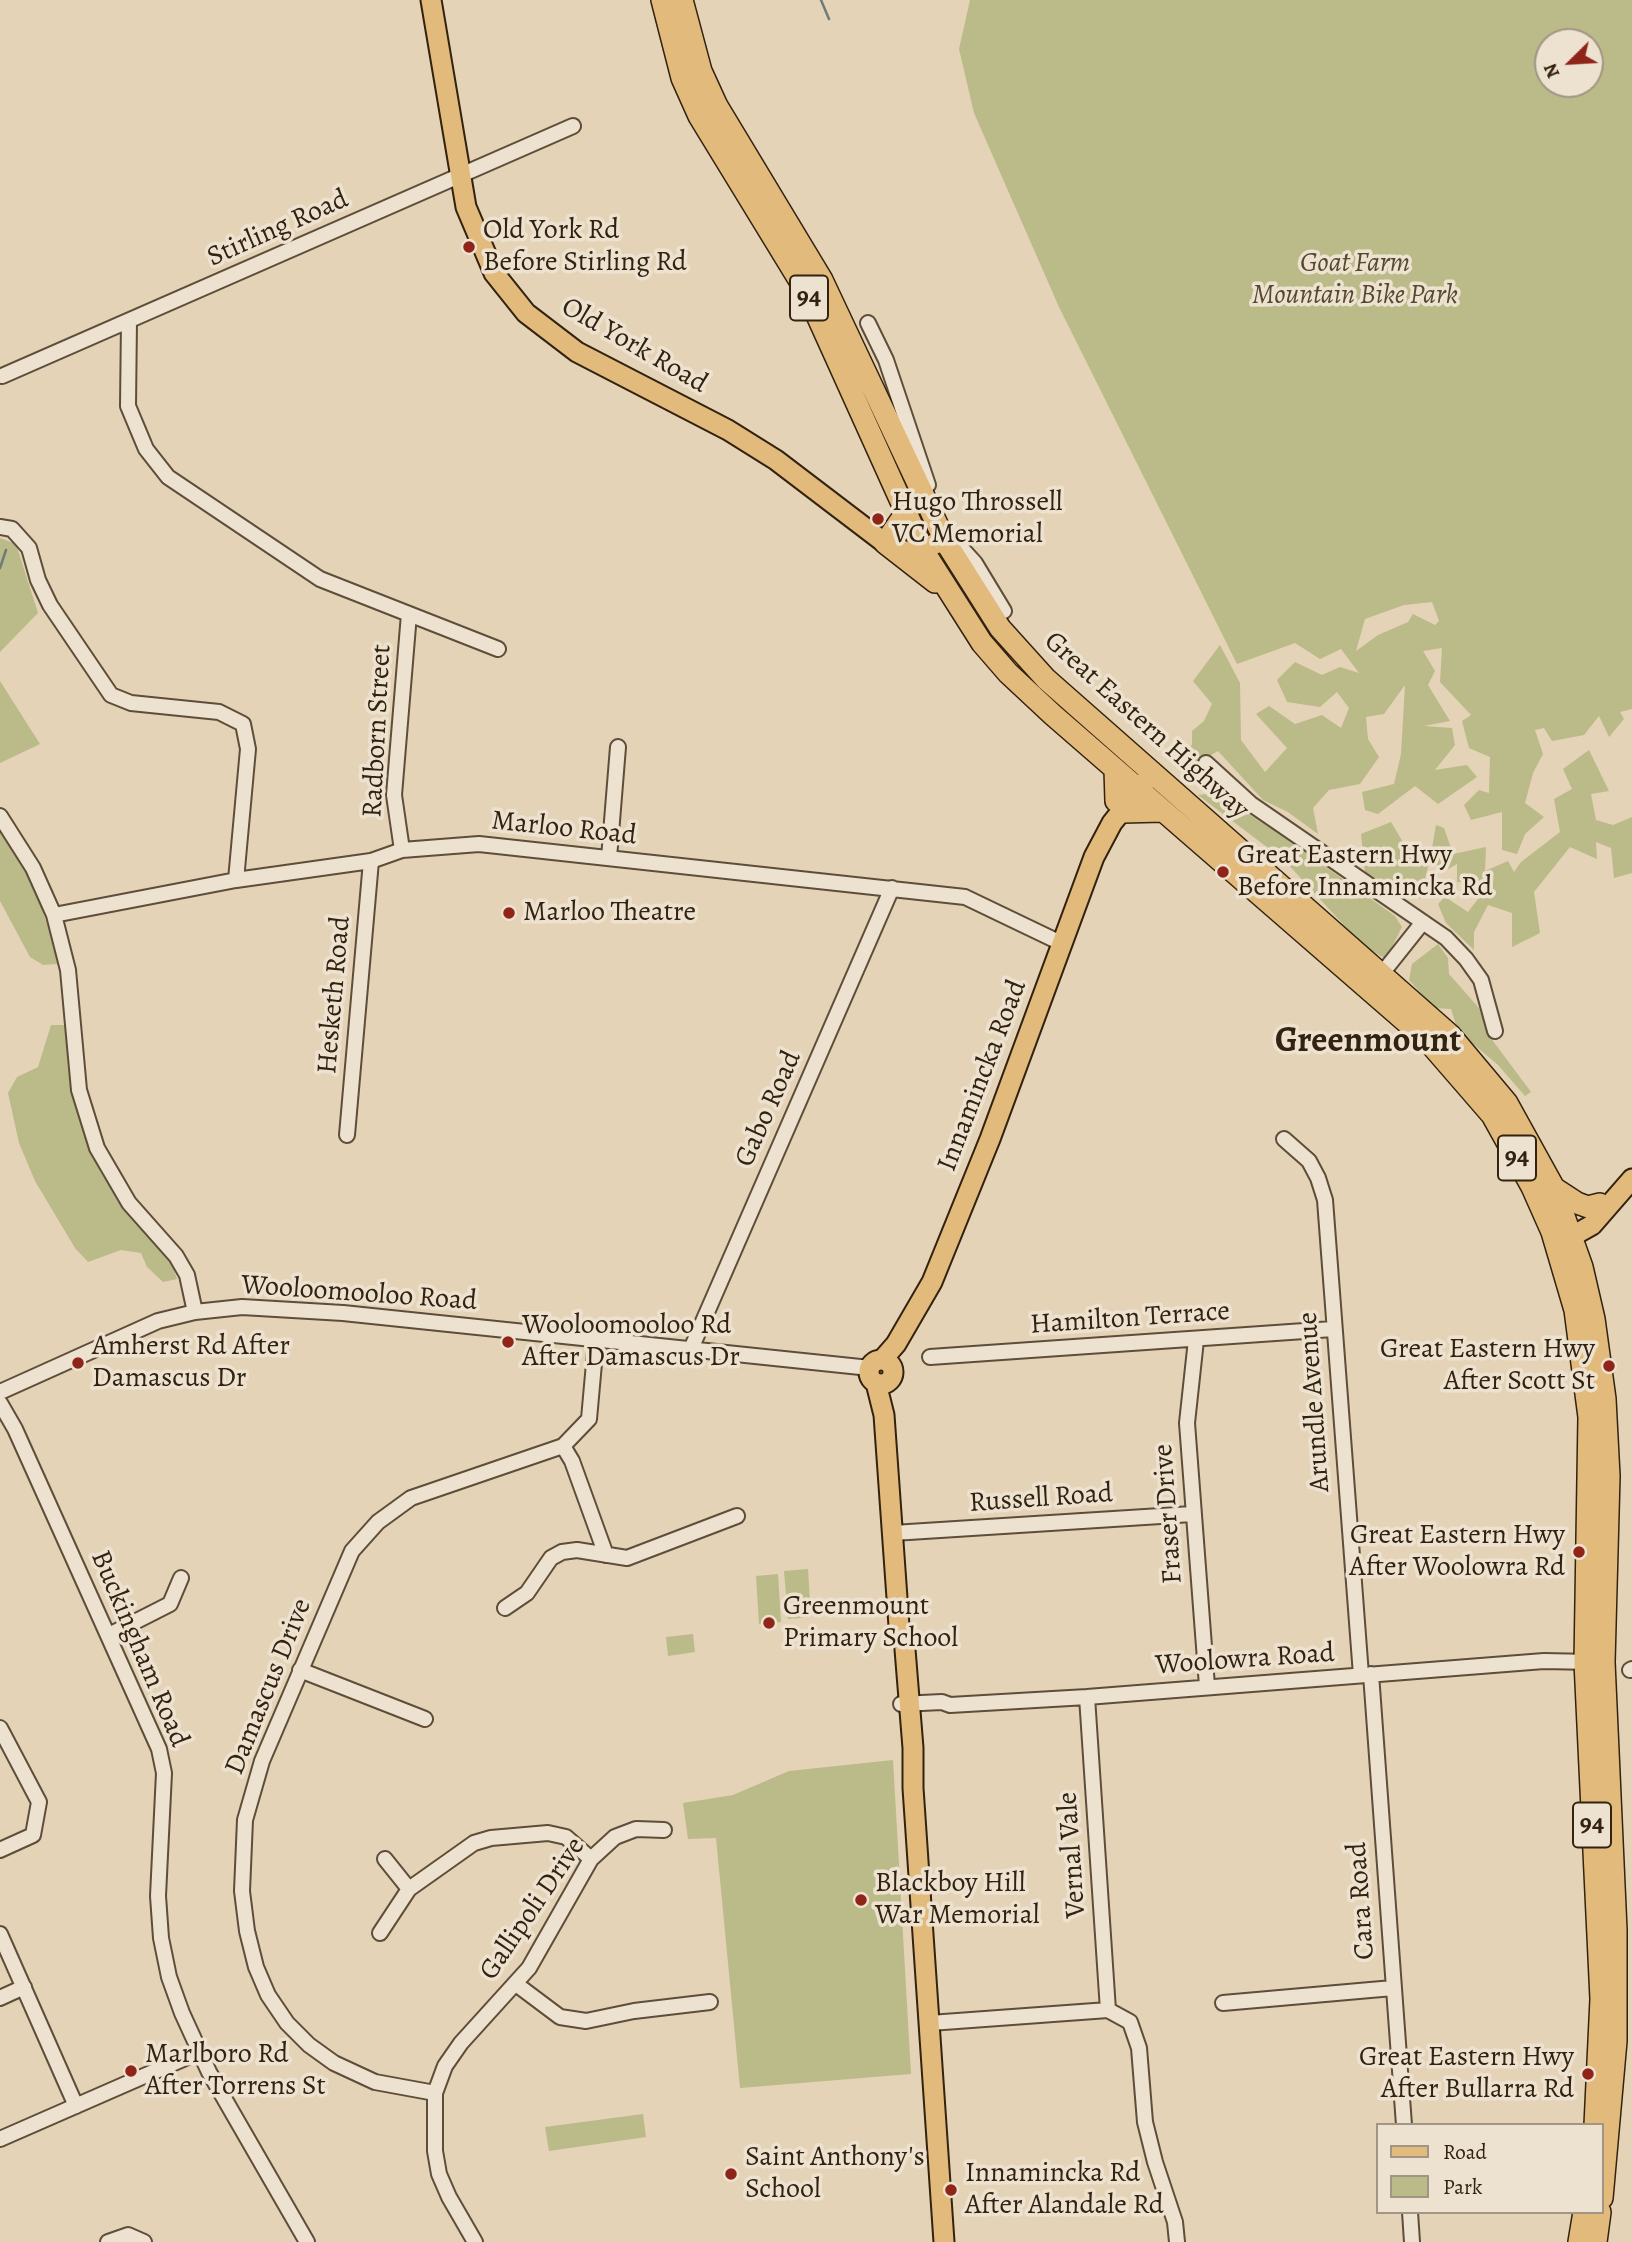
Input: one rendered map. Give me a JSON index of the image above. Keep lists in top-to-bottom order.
{
  "streets": {
    "highway": ["94", "Great Eastern Highway"],
    "main road": ["Old York Road", "Innamincka Road"],
    "street": [
      "Stirling Road",
      "Radborn Street",
      "Marloo Road",
      "Hesketh Road",
      "Gabo Road",
      "Wooloomooloo Road",
      "Hamilton Terrace",
      "Arundle Avenue",
      "Russell Road",
      "Fraser Drive",
      "Buckingham Road",
      "Woolowra Road",
      "Damascus Drive",
      "Vernal Vale",
      "Cara Road",
      "Gallipoli Drive"
    ]
  },
  "crossings": [
    ["Stirling Road", "Old York Road"],
    ["Great Eastern Highway", "Innamincka Road"],
    ["Great Eastern Highway", "Woolowra Road"],
    ["Radborn Street", "Marloo Road"],
    ["Marloo Road", "Hesketh Road"],
    ["Marloo Road", "Innamincka Road"],
    ["Marloo Road", "Gabo Road"],
    ["Innamincka Road", "Wooloomooloo Road"],
    ["Innamincka Road", "Russell Road"],
    ["Innamincka Road", "Woolowra Road"],
    ["Gabo Road", "Wooloomooloo Road"],
    ["Wooloomooloo Road", "Buckingham Road"],
    ["Wooloomooloo Road", "Damascus Drive"],
    ["Hamilton Terrace", "Arundle Avenue"],
    ["Hamilton Terrace", "Fraser Drive"],
    ["Arundle Avenue", "Woolowra Road"],
    ["Arundle Avenue", "Cara Road"],
    ["Russell Road", "Fraser Drive"],
    ["Fraser Drive", "Woolowra Road"],
    ["Woolowra Road", "Vernal Vale"],
    ["Woolowra Road", "Cara Road"],
    ["Damascus Drive", "Gallipoli Drive"]
  ],
  "districts": ["Greenmount"],
  "parks": ["Goat Farm Mountain Bike Park"],
  "places": [
    "Old York Rd Before Stirling Rd",
    "Hugo Throssell VC Memorial",
    "Great Eastern Hwy Before Innamincka Rd",
    "Marloo Theatre",
    "Wooloomooloo Rd After Damascus Dr",
    "Amherst Rd After Damascus Dr",
    "Great Eastern Hwy After Scott St",
    "Great Eastern Hwy After Woolowra Rd",
    "Greenmount Primary School",
    "Blackboy Hill War Memorial",
    "Marlboro Rd After Torrens St",
    "Great Eastern Hwy After Bullarra Rd",
    "Saint Anthony's School",
    "Innamincka Rd After Alandale Rd"
  ],
  "legend": ["Road", "Park"],
  "north": "bottom left"
}
